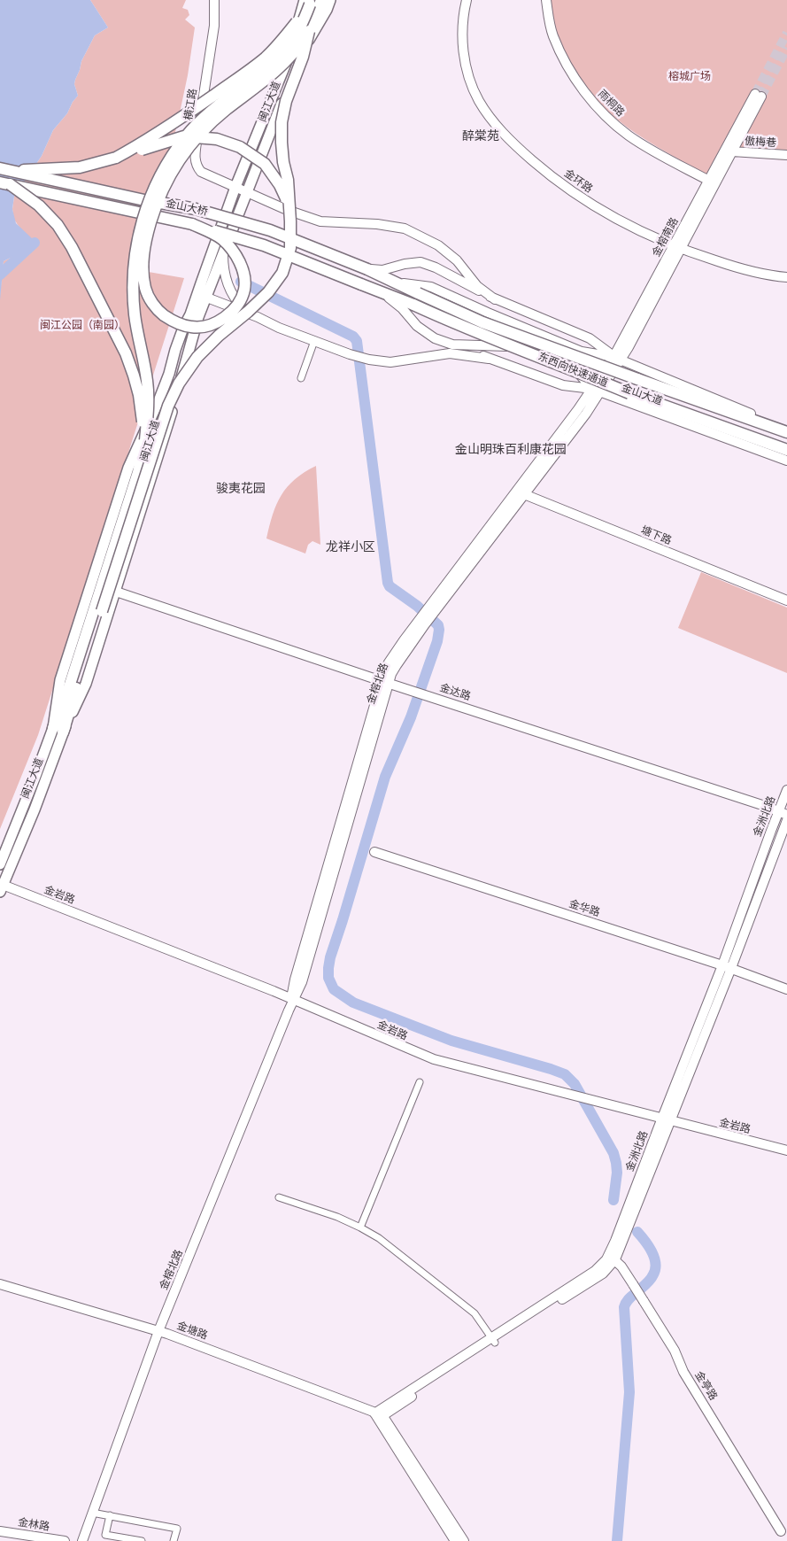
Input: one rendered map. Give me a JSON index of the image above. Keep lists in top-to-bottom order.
{
  "streets": {
    "highway": ["金山大桥", "东西向快速通道"],
    "main road": ["闽江大道"],
    "street": [
      "雨桐路",
      "横江路",
      "傲梅巷",
      "金环路",
      "金榕南路",
      "金山大道",
      "塘下路",
      "金榕北路",
      "金达路",
      "金洲北路",
      "金岩路",
      "金华路",
      "金塘路",
      "金亭路",
      "金林路"
    ]
  },
  "crossings": [
    ["闽江大道", "横江路"],
    ["闽江大道", "金达路"],
    ["闽江大道", "金岩路"],
    ["雨桐路", "金榕南路"],
    ["傲梅巷", "金榕南路"],
    ["金环路", "金榕南路"],
    ["金山大桥", "东西向快速通道"],
    ["金榕南路", "金山大道"],
    ["金榕南路", "金榕北路"],
    ["东西向快速通道", "金山大道"],
    ["金山大道", "金榕北路"],
    ["塘下路", "金榕北路"],
    ["金榕北路", "金达路"],
    ["金榕北路", "金岩路"],
    ["金榕北路", "金塘路"],
    ["金达路", "金洲北路"],
    ["金洲北路", "金岩路"],
    ["金洲北路", "金华路"],
    ["金洲北路", "金塘路"],
    ["金洲北路", "金亭路"]
  ],
  "districts": [
    "醉棠苑",
    "金山明珠百利康花园",
    "骏夷花园",
    "龙祥小区"
  ],
  "parks": ["榕城广场", "闽江公园（南园）"]
}
